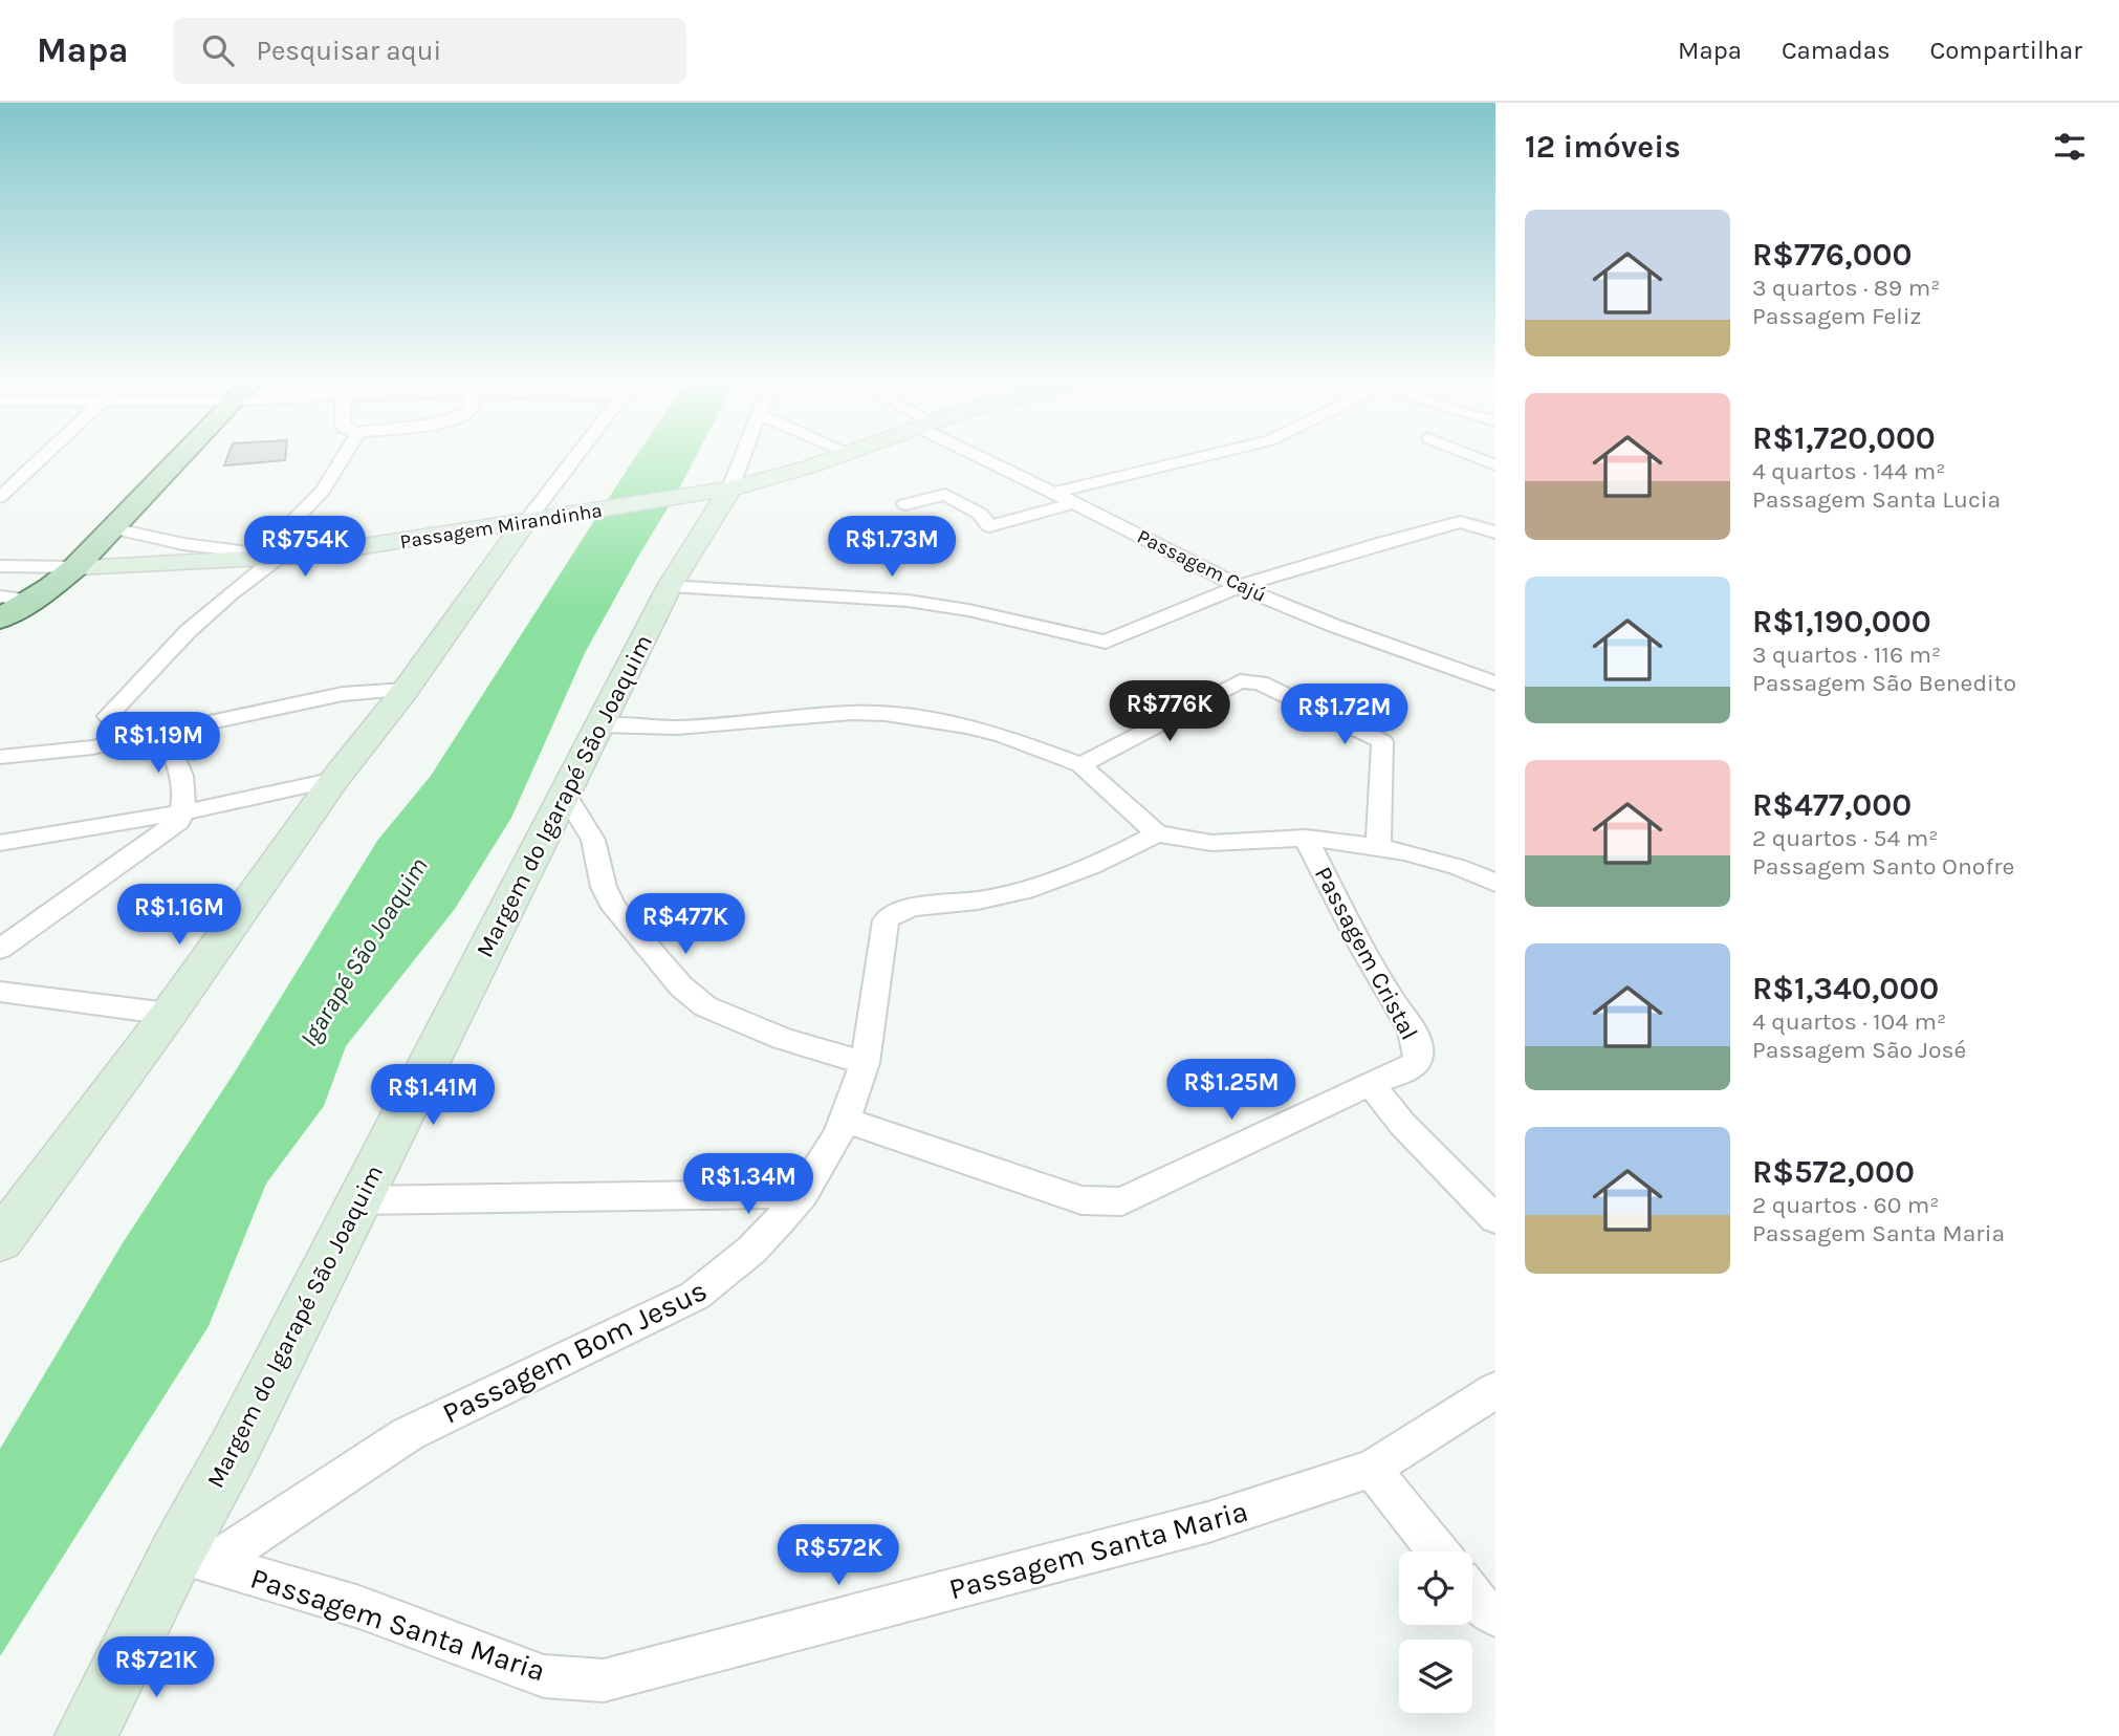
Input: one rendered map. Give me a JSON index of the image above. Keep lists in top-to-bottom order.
{
  "streets": {
    "street": [
      "Passagem Mirandinha",
      "Passagem Cajú",
      "Margem do Igarapé São Joaquim",
      "Passagem Cristal",
      "Passagem Bom Jesus",
      "Passagem Santa Maria"
    ]
  },
  "crossings": [
    ["Passagem Mirandinha", "Margem do Igarapé São Joaquim"],
    ["Margem do Igarapé São Joaquim", "Passagem Bom Jesus"],
    ["Margem do Igarapé São Joaquim", "Passagem Santa Maria"],
    ["Passagem Cristal", "Passagem Bom Jesus"],
    ["Passagem Bom Jesus", "Passagem Santa Maria"]
  ],
  "water": ["Igarapé São Joaquim"],
  "page": {
    "header": "Mapa",
    "search": "Pesquisar aqui",
    "nav": ["Mapa", "Camadas", "Compartilhar"],
    "heading": "12 imóveis",
    "list": [
      {
        "name": "R$776,000",
        "note": "3 quartos · 89 m² · Passagem Feliz"
      },
      {
        "name": "R$1,720,000",
        "note": "4 quartos · 144 m² · Passagem Santa Lucia"
      },
      {
        "name": "R$1,190,000",
        "note": "3 quartos · 116 m² · Passagem São Benedito"
      },
      {
        "name": "R$477,000",
        "note": "2 quartos · 54 m² · Passagem Santo Onofre"
      },
      {
        "name": "R$1,340,000",
        "note": "4 quartos · 104 m² · Passagem São José"
      },
      {
        "name": "R$572,000",
        "note": "2 quartos · 60 m² · Passagem Santa Maria"
      }
    ],
    "price": [
      "R$754K",
      "R$1.73M",
      "R$776K",
      "R$1.72M",
      "R$1.19M",
      "R$1.16M",
      "R$477K",
      "R$1.25M",
      "R$1.41M",
      "R$1.34M",
      "R$572K",
      "R$721K"
    ]
  }
}
